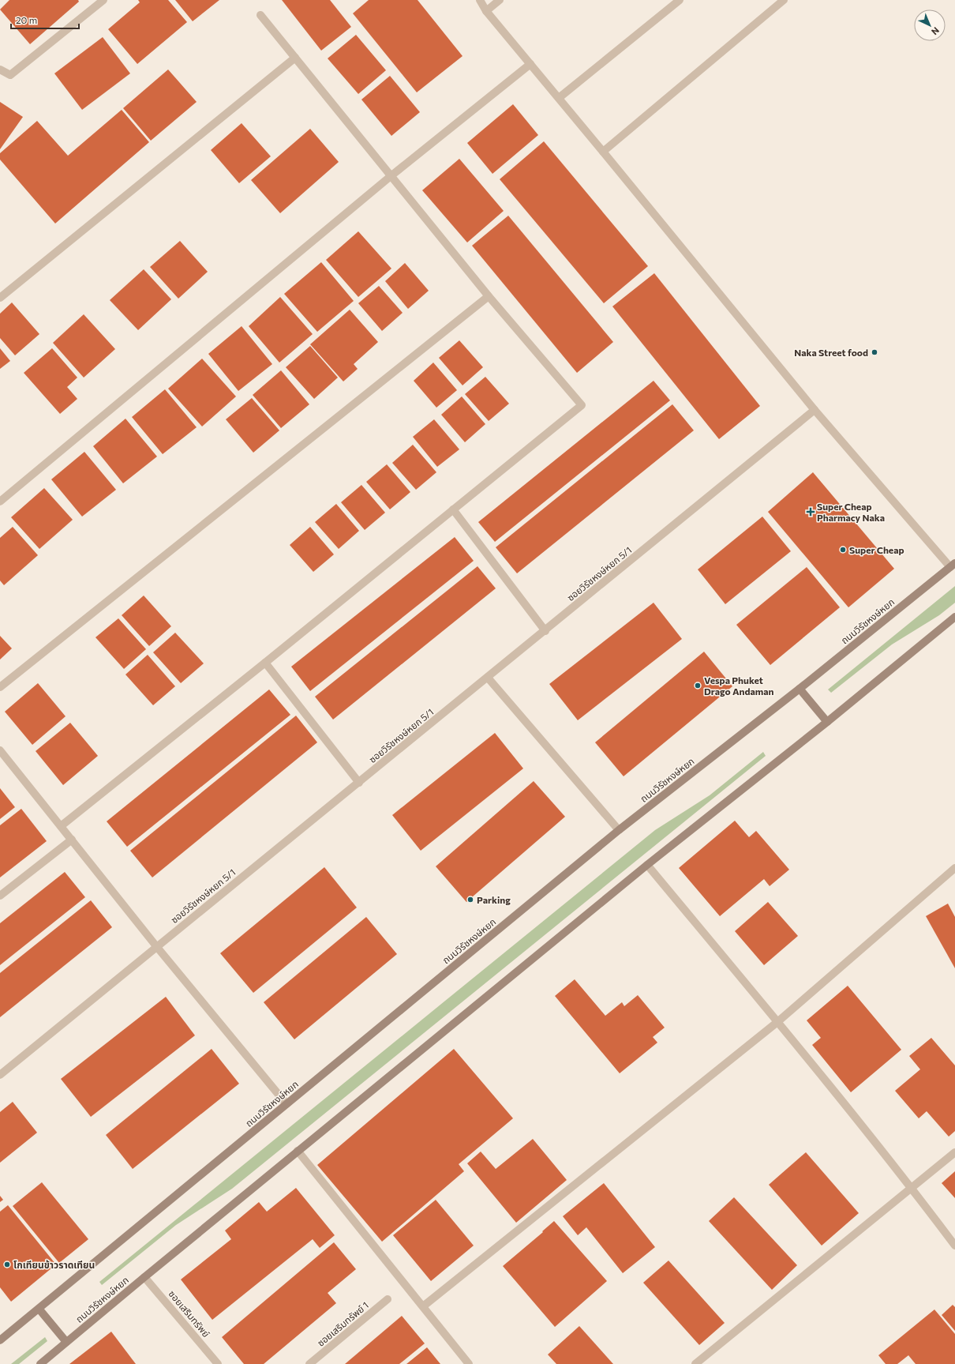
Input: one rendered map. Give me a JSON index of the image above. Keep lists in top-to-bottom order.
{
  "streets": {
    "main road": ["ถนนวิรัชหงษ์หยก"],
    "street": ["ซอยวิรัชหงษ์หยก 5/1", "ซอยเสริมทรัพย์", "ซอยเสริมทรัพย์ 1"]
  },
  "crossings": [
    ["ถนนวิรัชหงษ์หยก", "ซอยเสริมทรัพย์"]
  ],
  "places": {
    "other": [
      "Naka Street food",
      "Super Cheap",
      "Vespa Phuket Drago Andaman",
      "Parking",
      "โกเทียนข้าวราดเทียน"
    ],
    "health": ["Super Cheap Pharmacy Naka"]
  },
  "scale_bar": "20 m",
  "north": "bottom right"
}
